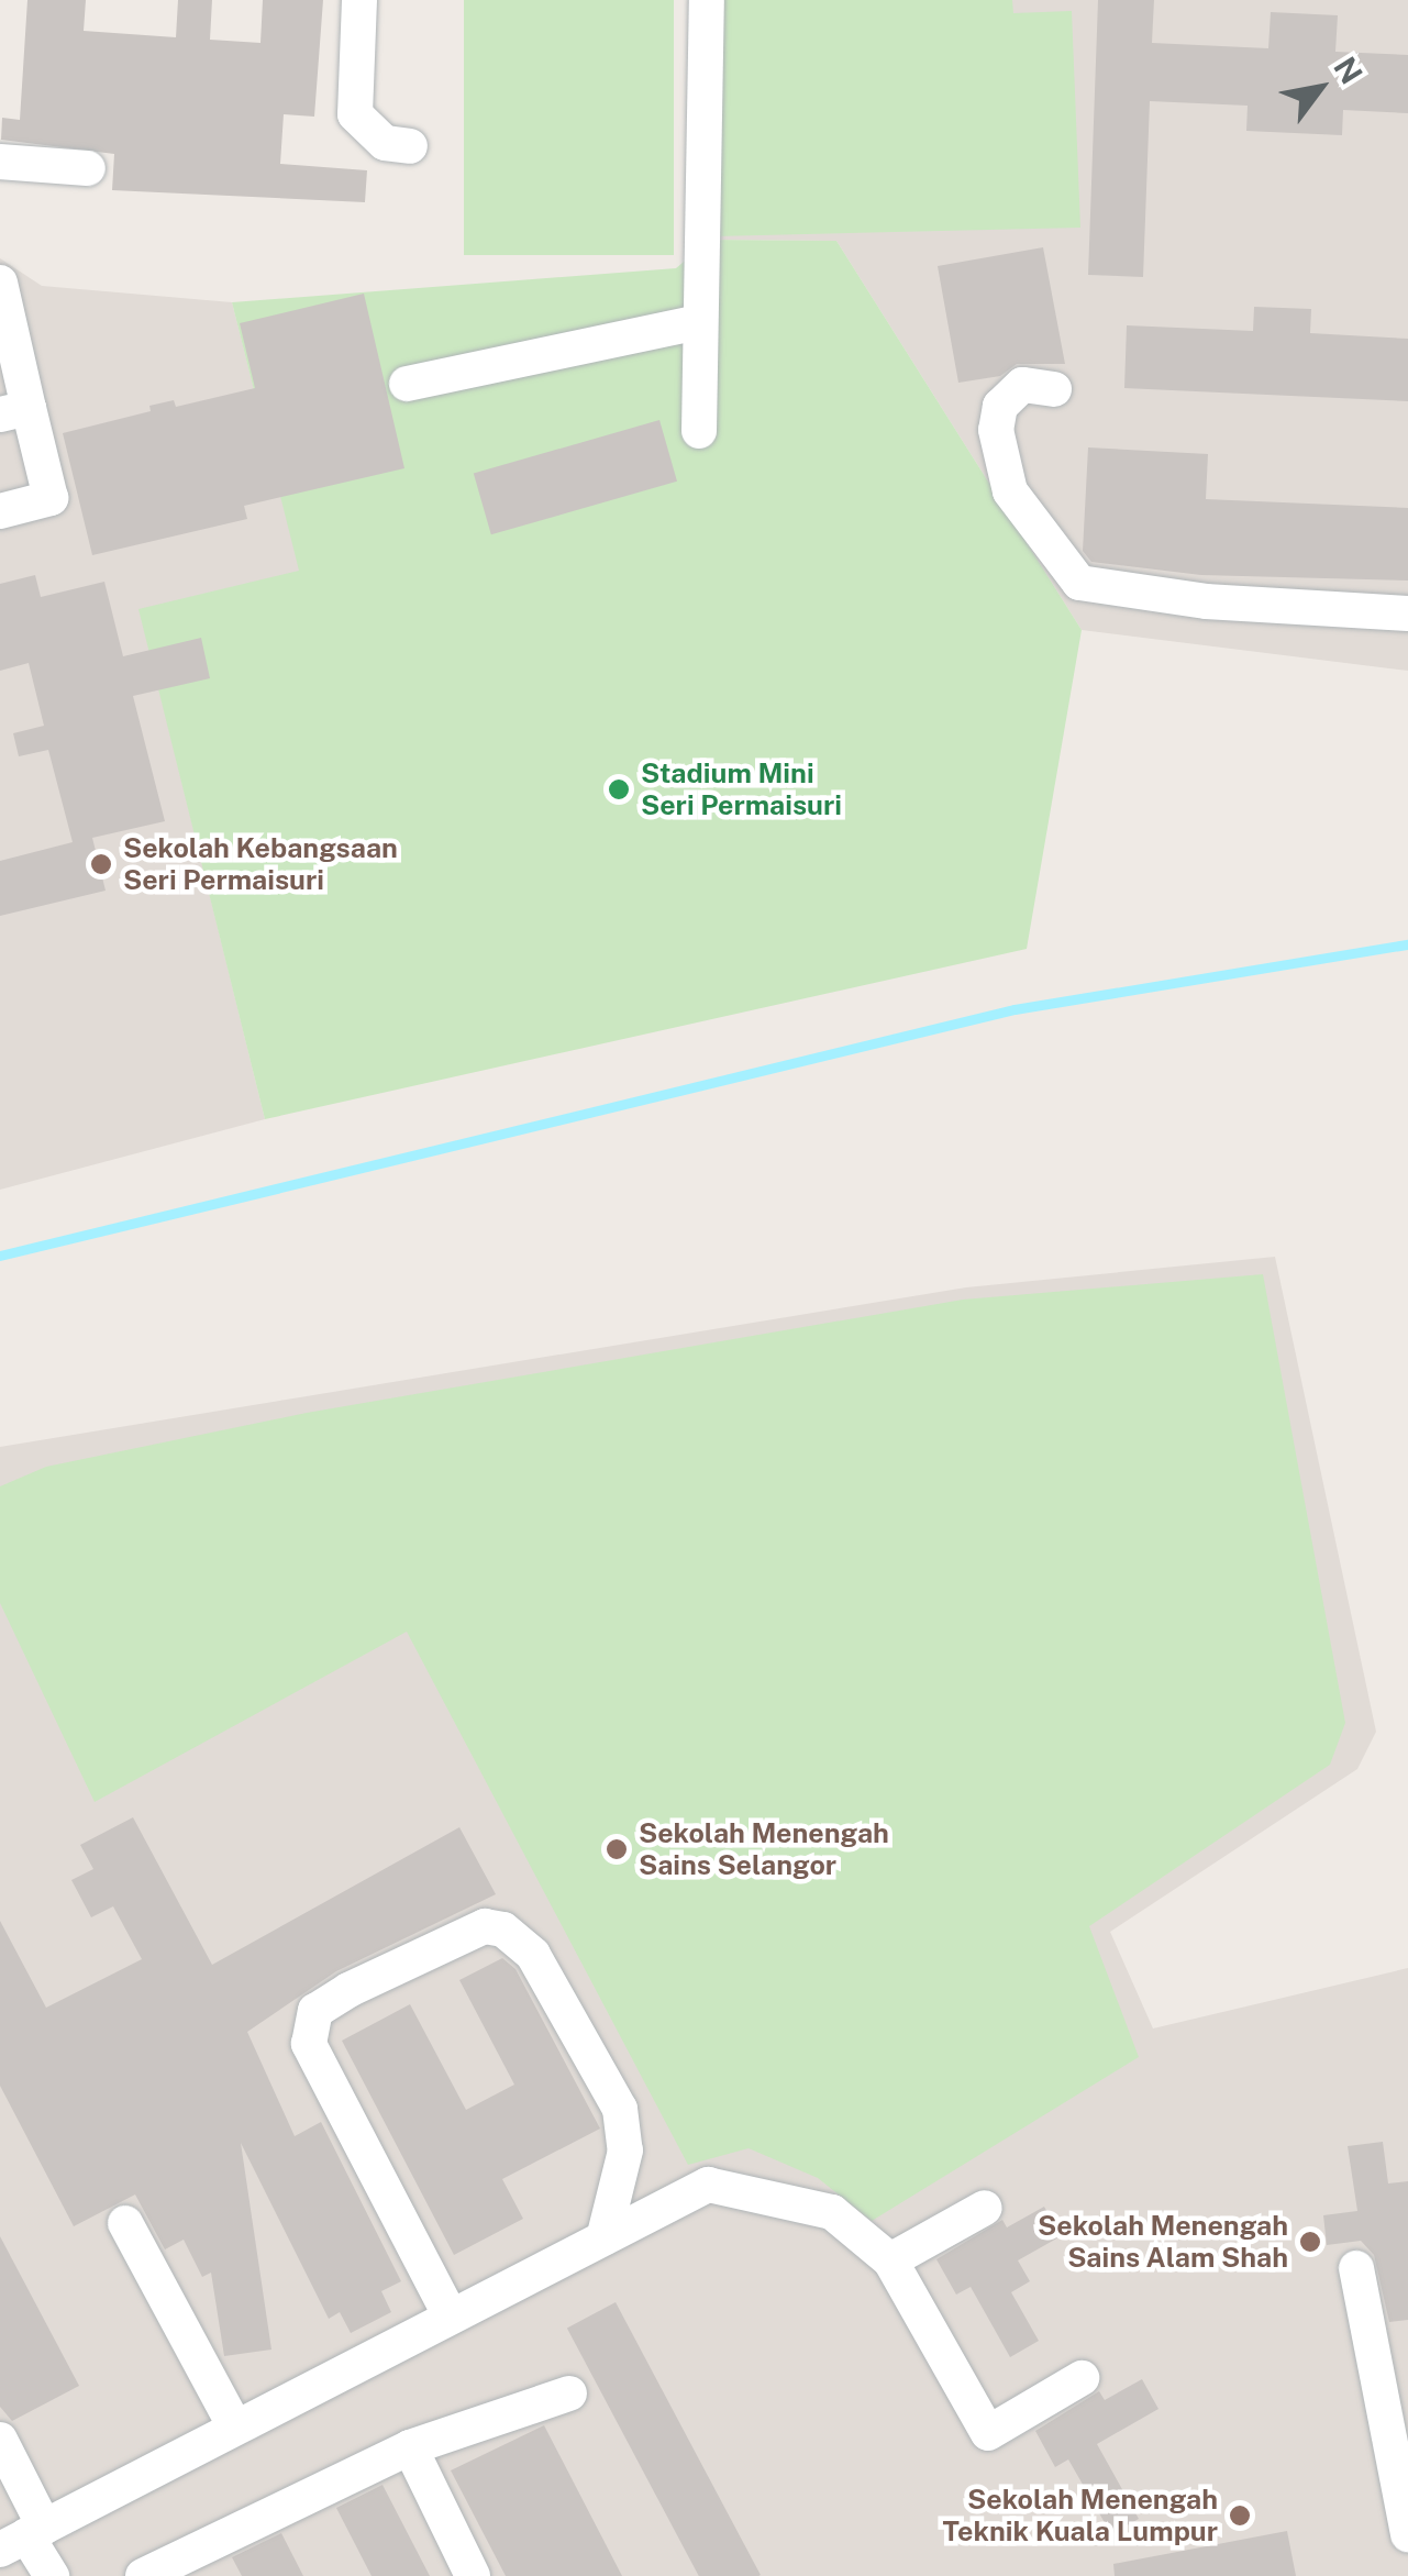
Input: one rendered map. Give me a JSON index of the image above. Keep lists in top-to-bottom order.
{
  "places": [
    "Stadium Mini Seri Permaisuri",
    "Sekolah Kebangsaan Seri Permaisuri",
    "Sekolah Menengah Sains Selangor",
    "Sekolah Menengah Sains Alam Shah",
    "Sekolah Menengah Teknik Kuala Lumpur"
  ],
  "north": "top right"
}
